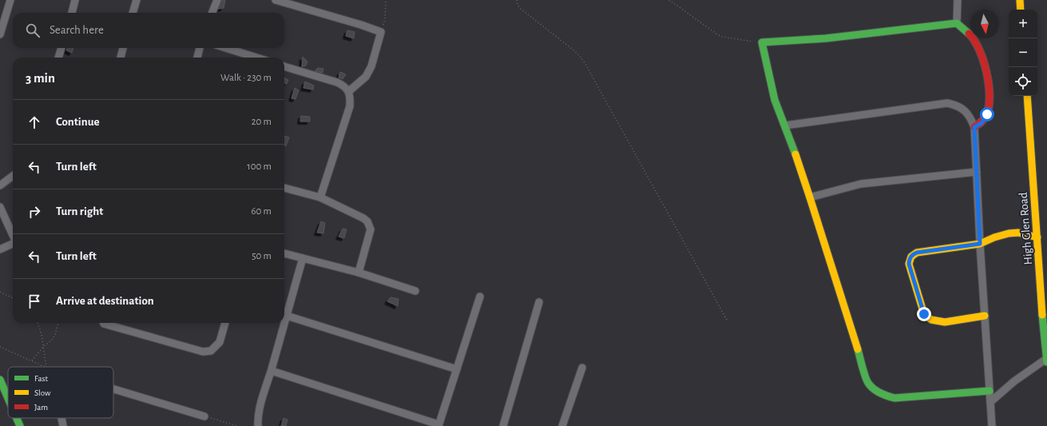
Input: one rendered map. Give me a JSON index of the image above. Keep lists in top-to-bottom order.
{
  "streets": {
    "street": ["High Glen Road"]
  },
  "legend": ["Fast", "Slow", "Jam"],
  "north": "bottom",
  "page": {
    "map_buttons": ["+", "−"],
    "search": "Search here",
    "heading": ["3 min", "Walk · 230 m"],
    "list": [
      ["Continue", "20 m"],
      ["Turn left", "100 m"],
      ["Turn right", "60 m"],
      ["Turn left", "50 m"],
      "Arrive at destination"
    ]
  }
}
